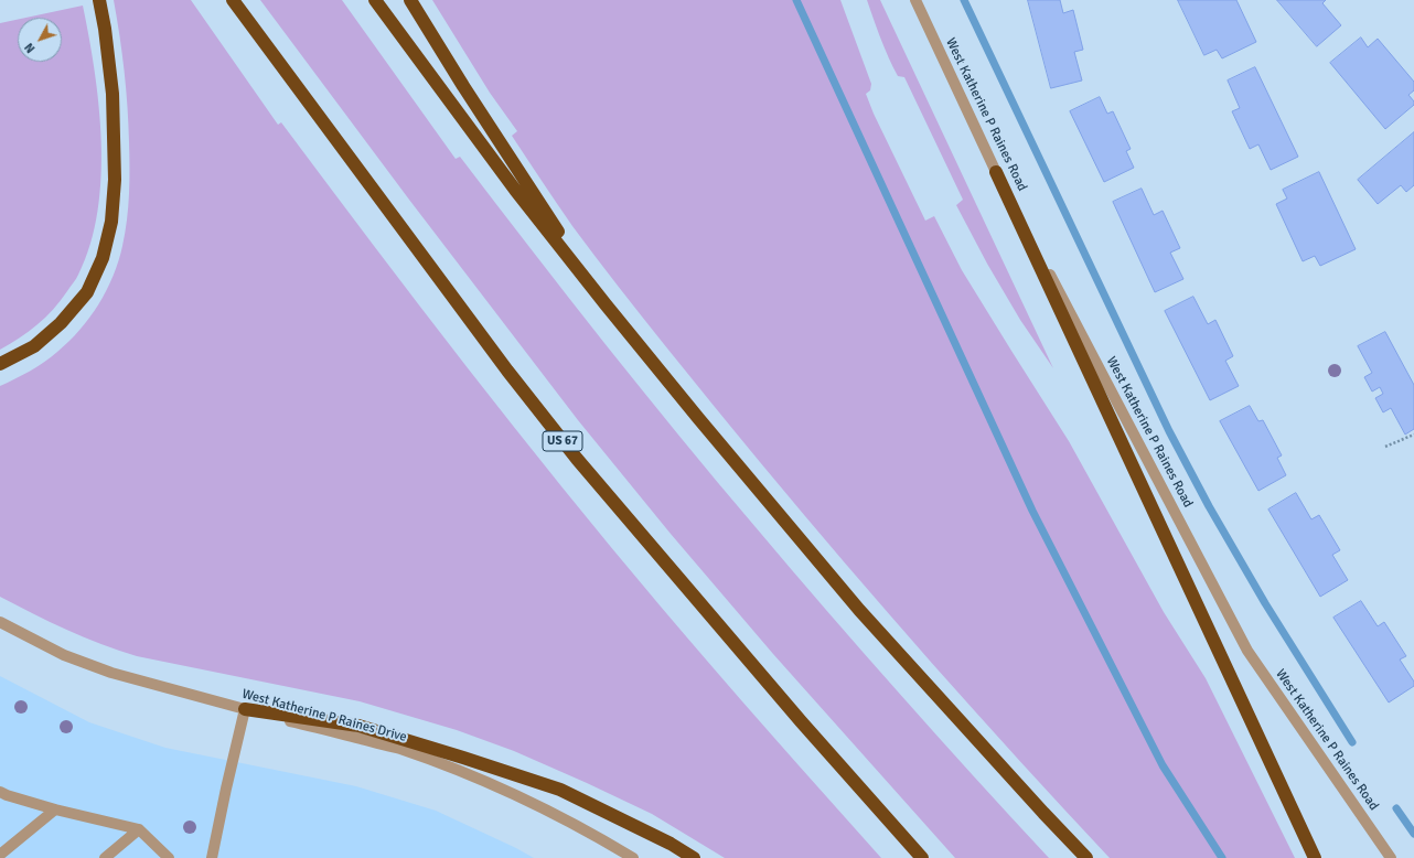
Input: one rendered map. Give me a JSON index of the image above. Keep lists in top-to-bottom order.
{
  "streets": {
    "highway": ["US 67"],
    "street": ["West Katherine P Raines Road", "West Katherine P Raines Drive"]
  },
  "north": "bottom left"
}
